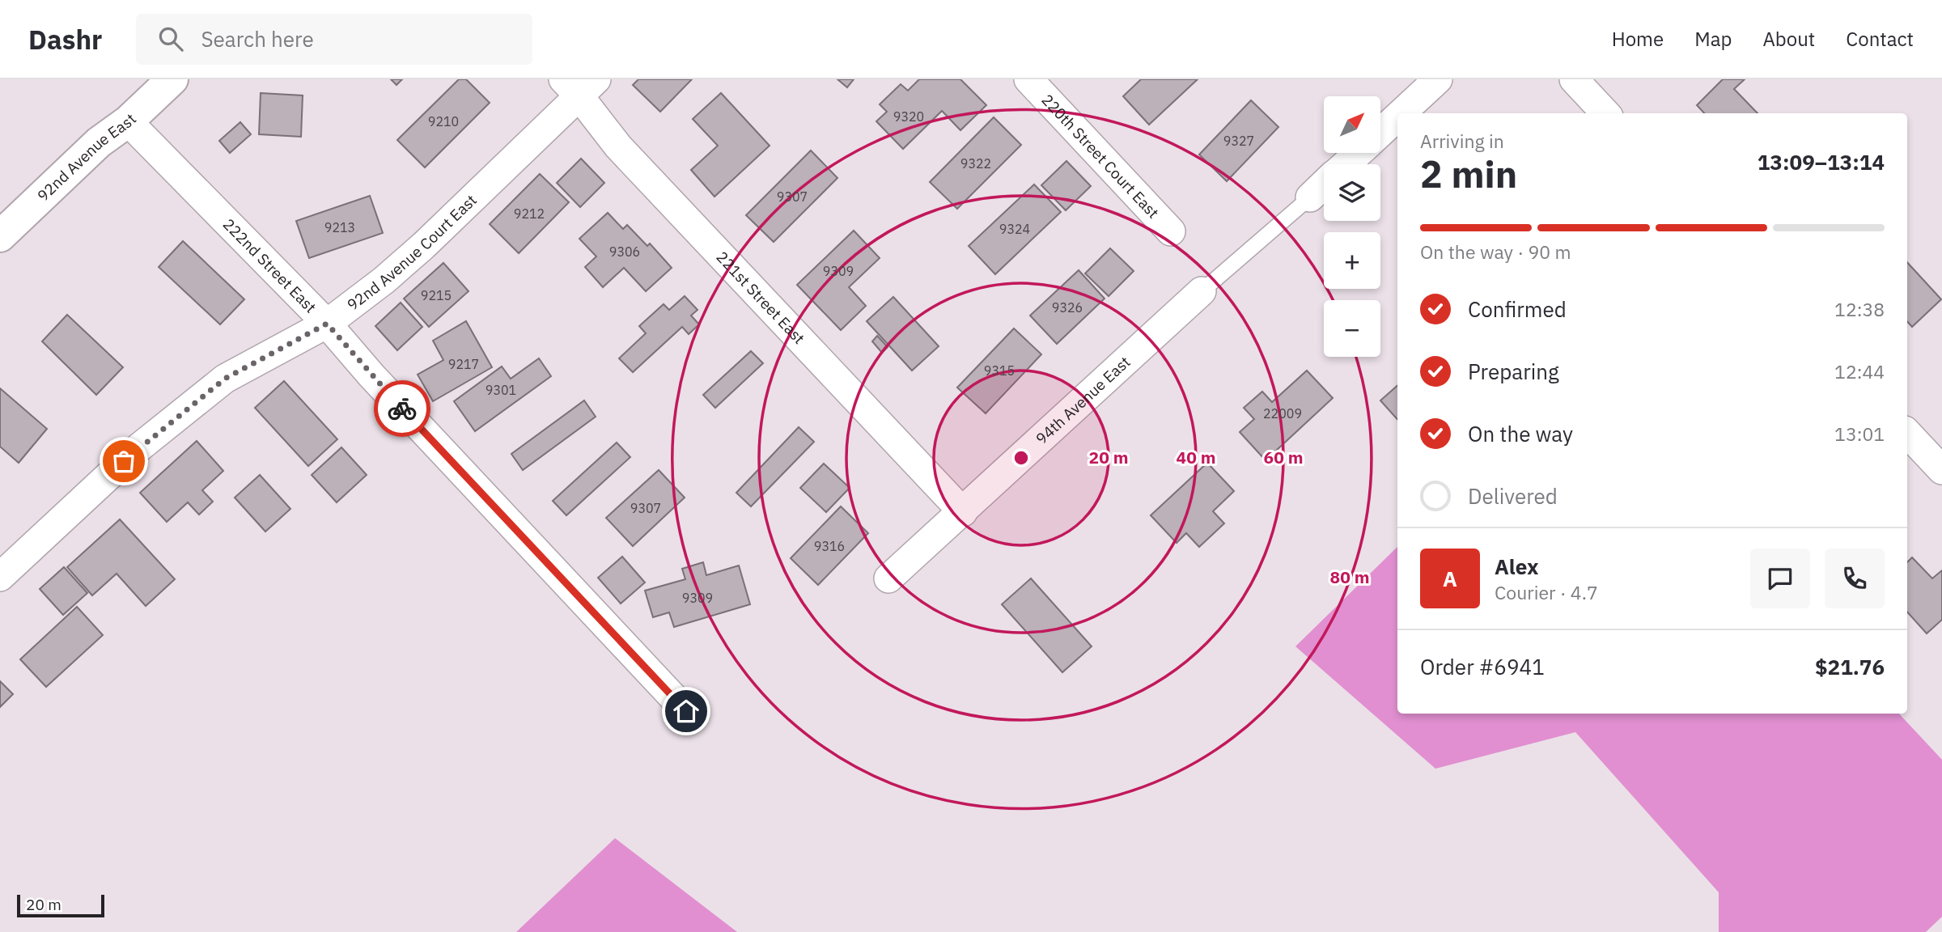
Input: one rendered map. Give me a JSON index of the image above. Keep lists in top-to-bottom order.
{
  "streets": {
    "street": [
      "220th Street Court East",
      "92nd Avenue East",
      "92nd Avenue Court East",
      "222nd Street East",
      "221st Street East",
      "94th Avenue East"
    ]
  },
  "crossings": [
    ["92nd Avenue East", "222nd Street East"],
    ["92nd Avenue Court East", "222nd Street East"],
    ["92nd Avenue Court East", "221st Street East"],
    ["221st Street East", "94th Avenue East"]
  ],
  "house_numbers": [
    "9320",
    "9210",
    "9327",
    "9322",
    "9307",
    "9212",
    "9213",
    "9324",
    "9306",
    "9309",
    "9215",
    "9326",
    "9217",
    "9315",
    "9301",
    "22009",
    "9307",
    "9316",
    "9309"
  ],
  "scale_bar": "20 m",
  "north": "top right",
  "page": {
    "header": "Dashr",
    "search": "Search here",
    "nav": [
      "Home",
      "Map",
      "About",
      "Contact"
    ],
    "map_buttons": ["+", "−"],
    "heading": ["2 min", "Arriving in", "13:09–13:14"],
    "panel": [
      "Alex",
      "Courier · 4.7",
      "Order #6941",
      "$21.76"
    ],
    "bar": "On the way · 90 m",
    "list": [
      ["Confirmed", "12:38"],
      ["Preparing", "12:44"],
      ["On the way", "13:01"],
      "Delivered"
    ],
    "round": "A",
    "scale": "20 m"
  },
  "rings": [
    "20 m",
    "40 m",
    "60 m",
    "80 m"
  ]
}
